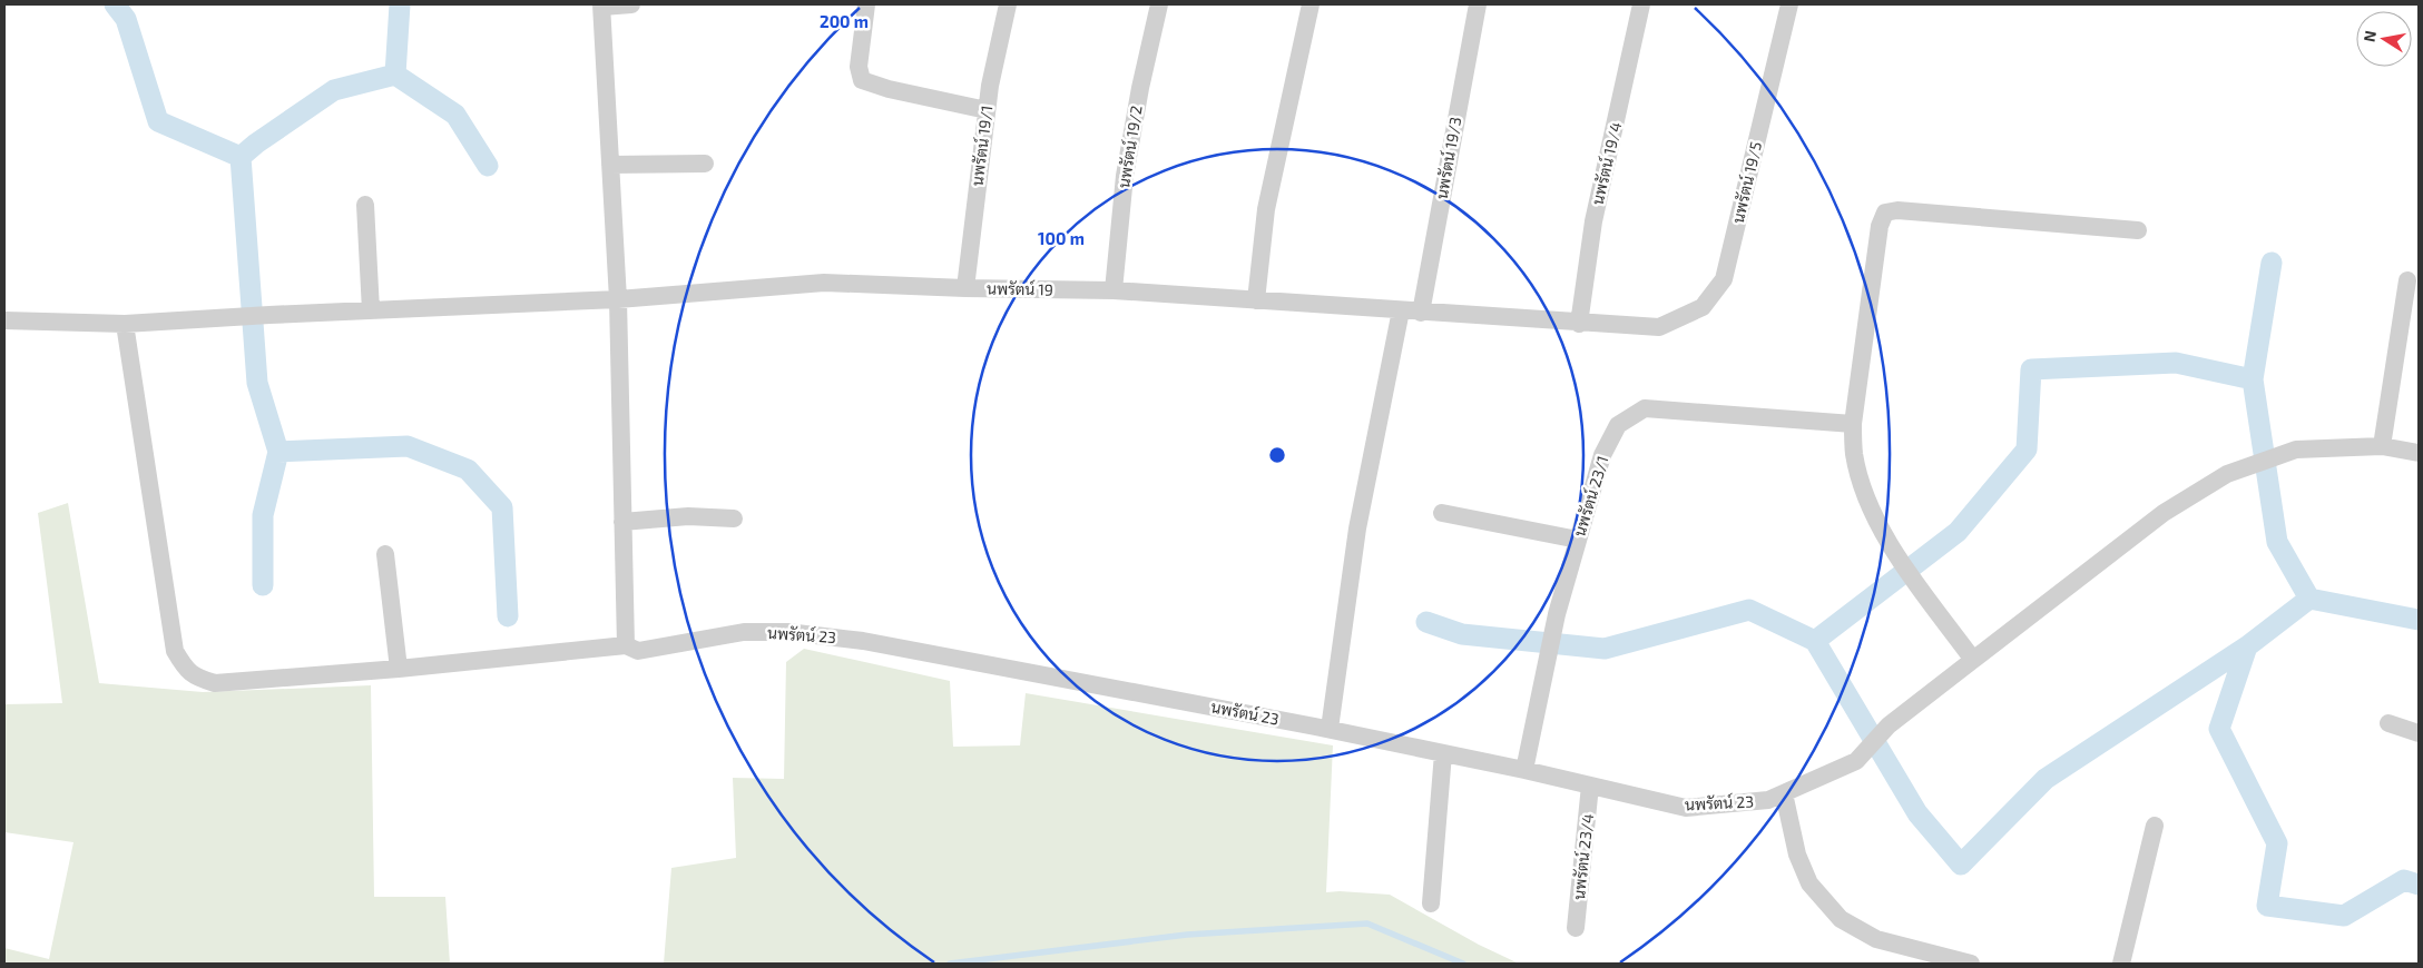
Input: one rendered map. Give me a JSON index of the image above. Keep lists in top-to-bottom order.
{
  "streets": {
    "street": [
      "นพรัตน์ 19/1",
      "นพรัตน์ 19/2",
      "นพรัตน์ 19/3",
      "นพรัตน์ 19/4",
      "นพรัตน์ 19/5",
      "นพรัตน์ 19",
      "นพรัตน์ 23/1",
      "นพรัตน์ 23",
      "นพรัตน์ 23/4"
    ]
  },
  "crossings": [
    ["นพรัตน์ 19/1", "นพรัตน์ 19"],
    ["นพรัตน์ 19/2", "นพรัตน์ 19"],
    ["นพรัตน์ 19/3", "นพรัตน์ 19"],
    ["นพรัตน์ 19/4", "นพรัตน์ 19"],
    ["นพรัตน์ 19/5", "นพรัตน์ 19"],
    ["นพรัตน์ 19", "นพรัตน์ 23"],
    ["นพรัตน์ 23/1", "นพรัตน์ 23"],
    ["นพรัตน์ 23", "นพรัตน์ 23/4"]
  ],
  "north": "left",
  "rings": ["200 m", "100 m"]
}
